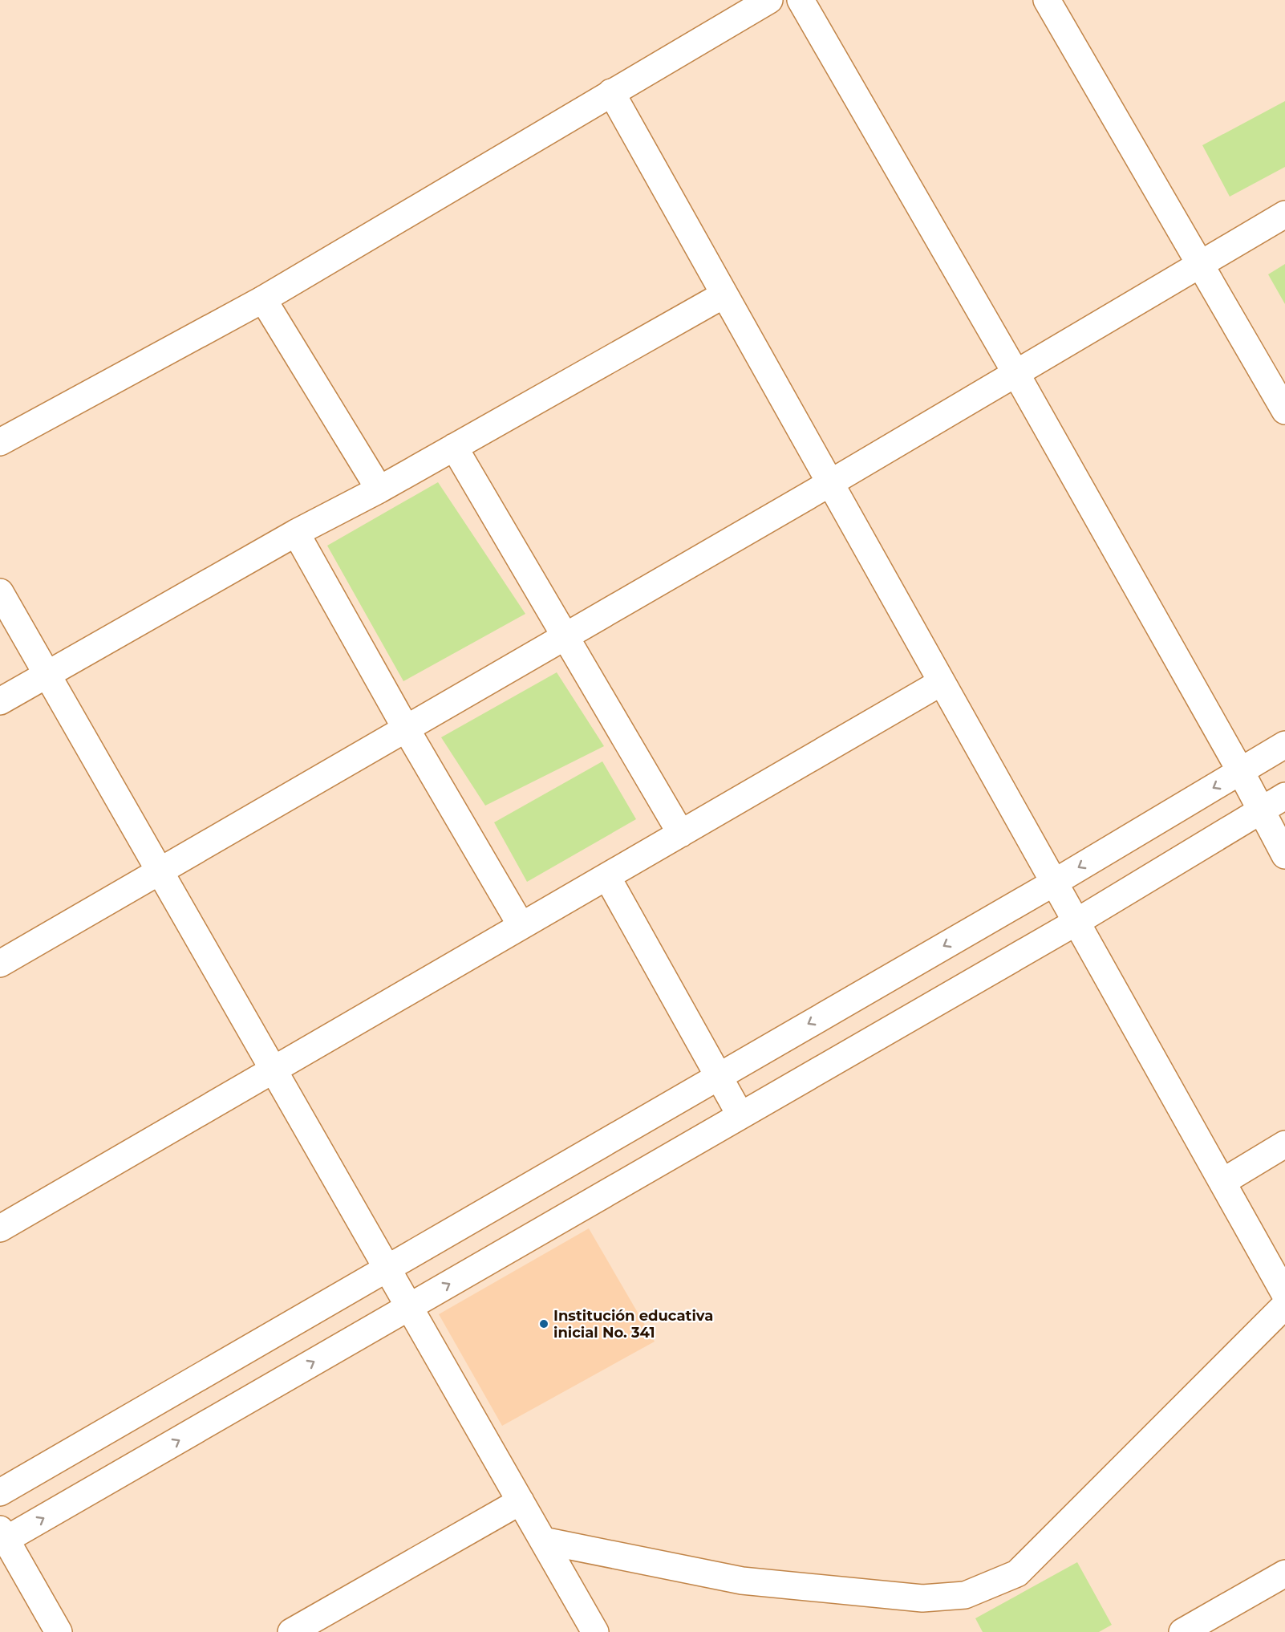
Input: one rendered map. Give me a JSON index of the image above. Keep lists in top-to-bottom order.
{
  "places": ["Institución educativa inicial No. 341"]
}
